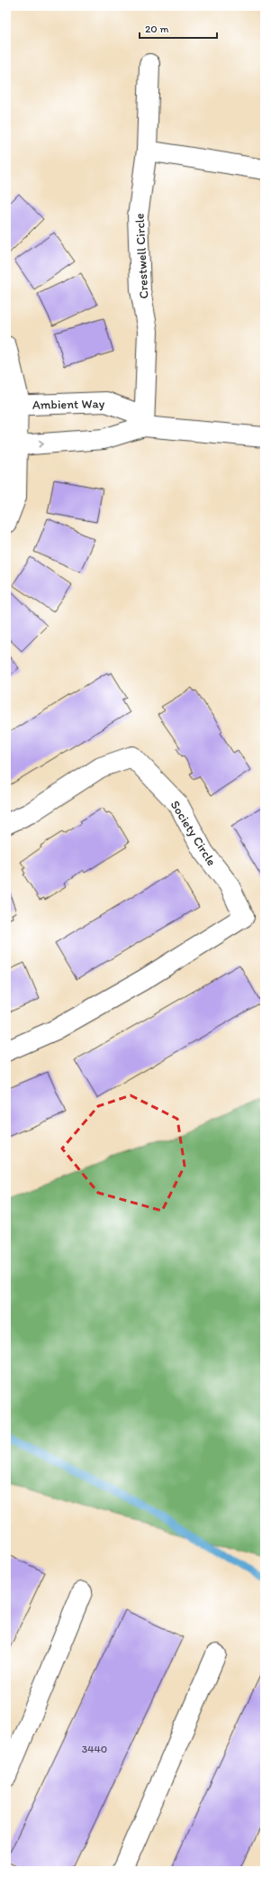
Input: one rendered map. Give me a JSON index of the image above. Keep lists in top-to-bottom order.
{
  "streets": {
    "street": ["Crestwell Circle", "Ambient Way", "Society Circle"]
  },
  "crossings": [
    ["Crestwell Circle", "Ambient Way"]
  ],
  "house_numbers": ["3440"],
  "scale_bar": "20 m"
}
